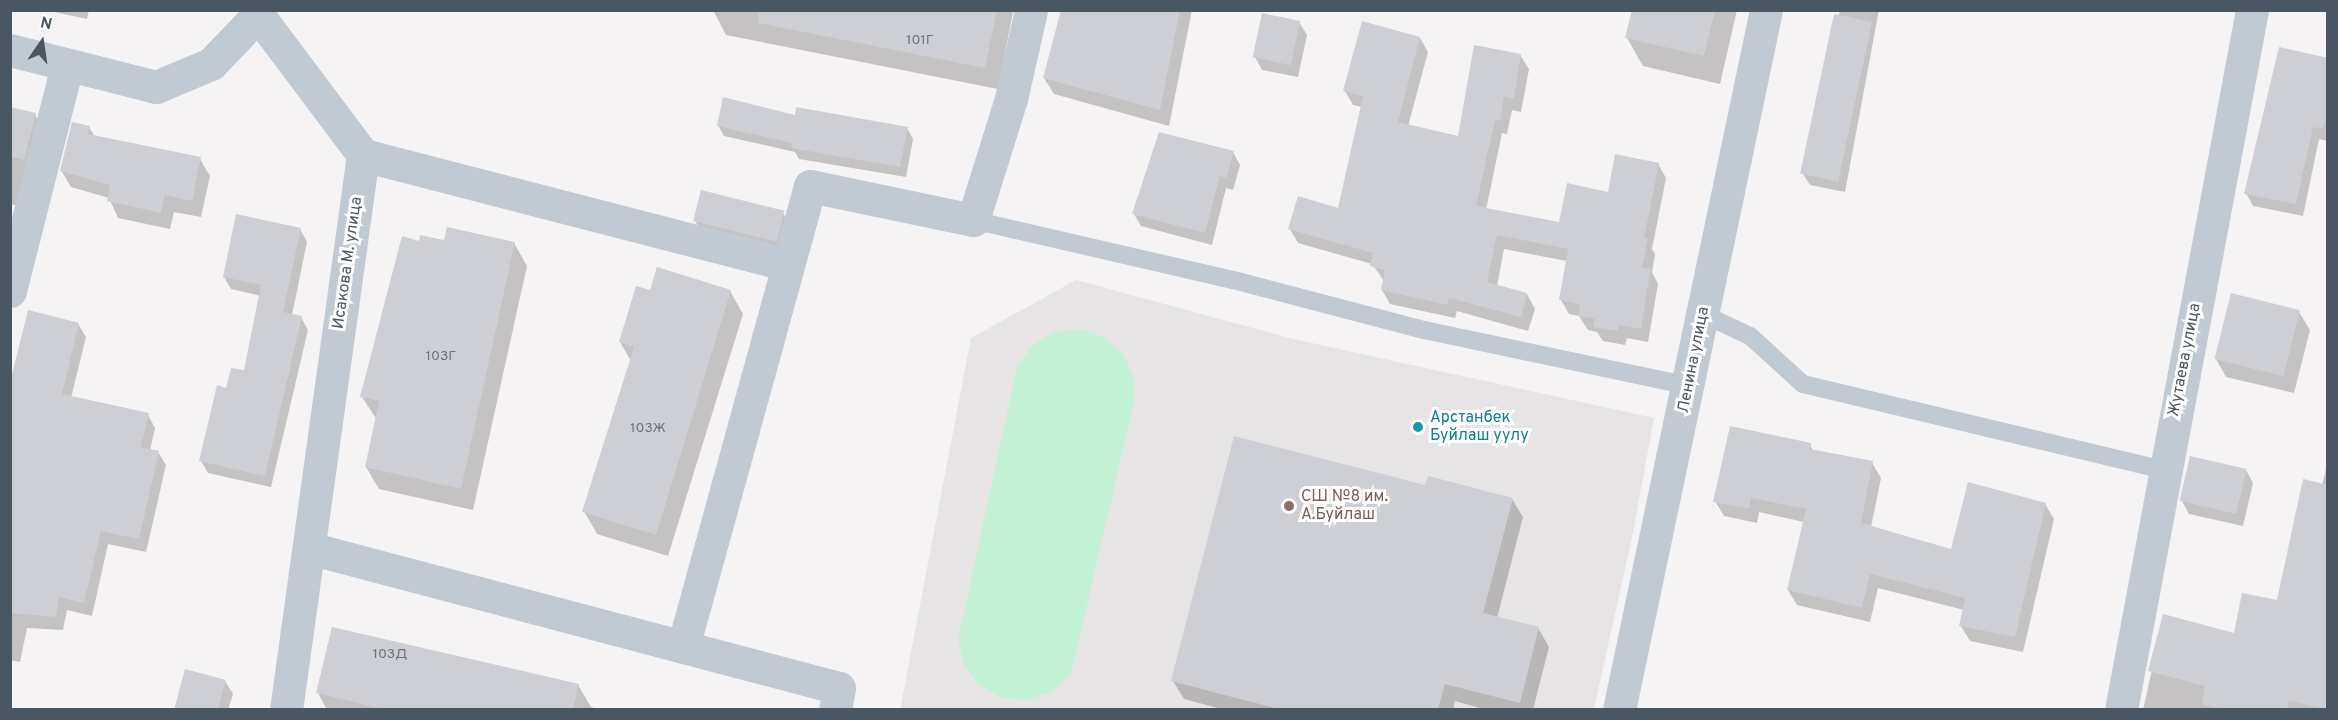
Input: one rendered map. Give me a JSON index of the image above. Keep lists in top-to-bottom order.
{
  "streets": {
    "street": ["Исакова М. улица", "Ленина улица", "Жутаева улица"]
  },
  "places": ["Арстанбек Буйлаш уулу", "СШ №8 им. А.Буйлаш"],
  "house_numbers": [
    "101Г",
    "103Г",
    "103Ж",
    "103Д"
  ],
  "north": "top"
}
